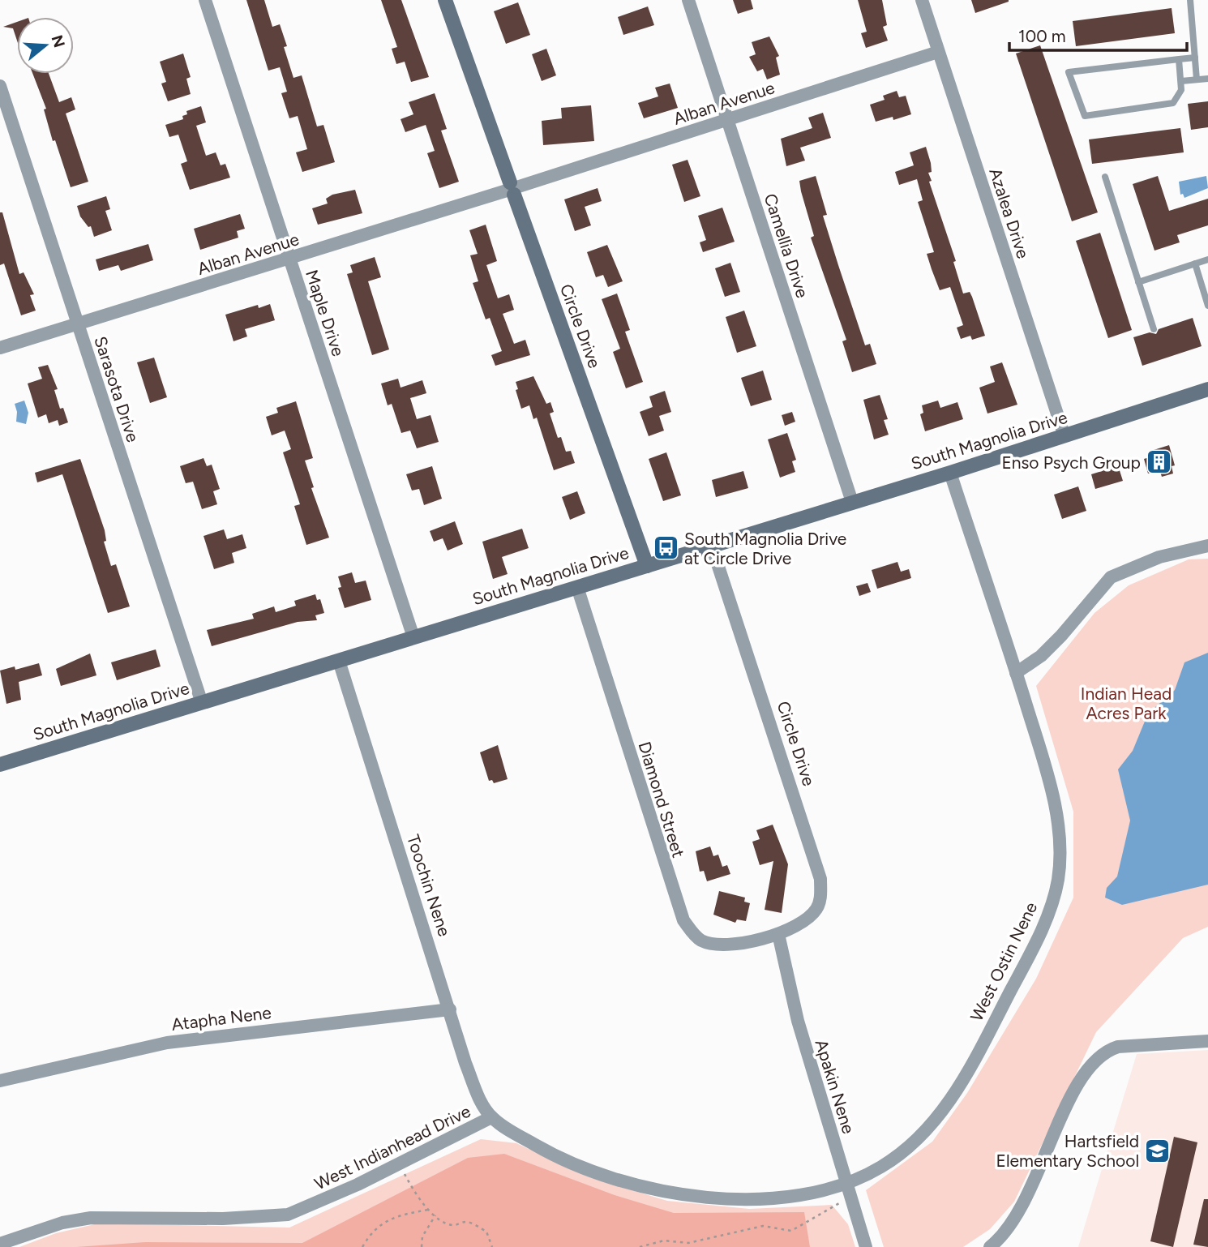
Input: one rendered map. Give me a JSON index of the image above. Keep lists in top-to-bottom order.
{
  "streets": {
    "main road": ["Circle Drive", "South Magnolia Drive"],
    "street": [
      "Alban Avenue",
      "Azalea Drive",
      "Camellia Drive",
      "Maple Drive",
      "Sarasota Drive",
      "Diamond Street",
      "Toochin Nene",
      "West Ostin Nene",
      "Atapha Nene",
      "Apakin Nene",
      "West Indianhead Drive"
    ]
  },
  "crossings": [
    ["Alban Avenue", "Azalea Drive"],
    ["Alban Avenue", "Camellia Drive"],
    ["Alban Avenue", "Maple Drive"],
    ["Alban Avenue", "Circle Drive"],
    ["Alban Avenue", "Sarasota Drive"],
    ["Azalea Drive", "South Magnolia Drive"],
    ["Camellia Drive", "South Magnolia Drive"],
    ["Maple Drive", "South Magnolia Drive"],
    ["Circle Drive", "South Magnolia Drive"],
    ["Circle Drive", "Diamond Street"],
    ["Circle Drive", "Apakin Nene"],
    ["Sarasota Drive", "South Magnolia Drive"],
    ["South Magnolia Drive", "Diamond Street"],
    ["South Magnolia Drive", "Toochin Nene"],
    ["South Magnolia Drive", "West Ostin Nene"],
    ["Diamond Street", "Apakin Nene"],
    ["Toochin Nene", "Atapha Nene"],
    ["Toochin Nene", "West Indianhead Drive"],
    ["West Ostin Nene", "West Indianhead Drive"],
    ["Apakin Nene", "West Indianhead Drive"]
  ],
  "parks": ["Indian Head Acres Park"],
  "places": {
    "building": ["Enso Psych Group"],
    "bus stop": ["South Magnolia Drive at Circle Drive"],
    "school or university": ["Hartsfield Elementary School"]
  },
  "scale_bar": "100 m",
  "north": "right"
}
